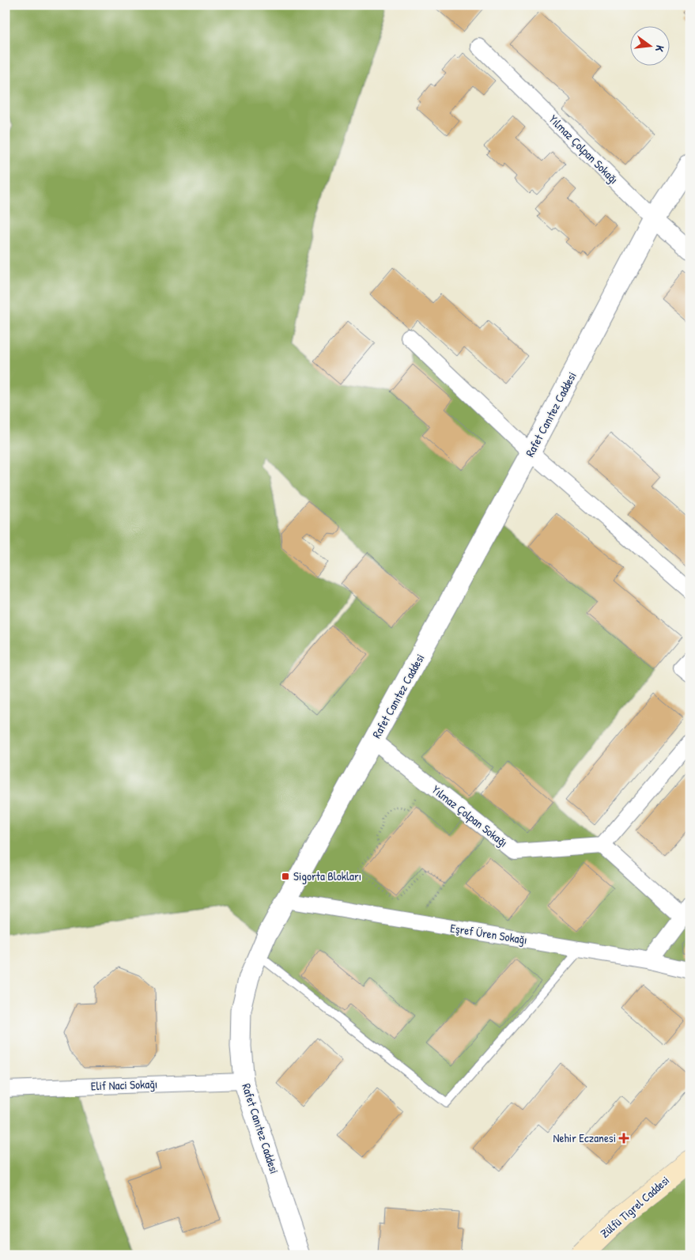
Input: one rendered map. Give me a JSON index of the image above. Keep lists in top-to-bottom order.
{
  "streets": {
    "main road": ["Zülfü Tigrel Caddesi"],
    "street": [
      "Yılmaz Çolpan Sokağı",
      "Rafet Canıtez Caddesi",
      "Eşref Üren Sokağı",
      "Elif Naci Sokağı"
    ]
  },
  "crossings": [
    ["Yılmaz Çolpan Sokağı", "Rafet Canıtez Caddesi"],
    ["Rafet Canıtez Caddesi", "Eşref Üren Sokağı"],
    ["Rafet Canıtez Caddesi", "Elif Naci Sokağı"]
  ],
  "places": {
    "transit": ["Sigorta Blokları"],
    "health": ["Nehir Eczanesi"]
  },
  "north": "right"
}
